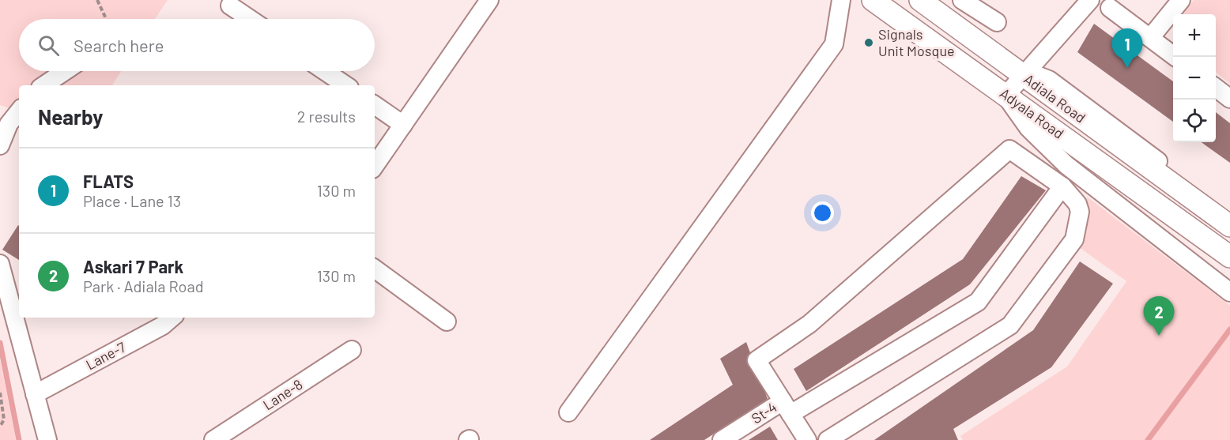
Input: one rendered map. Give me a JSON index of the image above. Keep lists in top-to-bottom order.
{
  "streets": {
    "main road": ["Adiala Road", "Adyala Road"],
    "street": ["Lane-7", "Lane-8", "St-4"]
  },
  "places": ["Signals Unit Mosque"],
  "page": {
    "map_buttons": ["+", "−"],
    "search": "Search here",
    "pins": ["1", "2"],
    "heading": ["Nearby", "2 results"],
    "list": [
      {
        "mark": "1",
        "name": "FLATS",
        "note": "Place · Lane 13",
        "value": "130 m"
      },
      {
        "mark": "2",
        "name": "Askari 7 Park",
        "note": "Park · Adiala Road",
        "value": "130 m"
      }
    ]
  }
}
